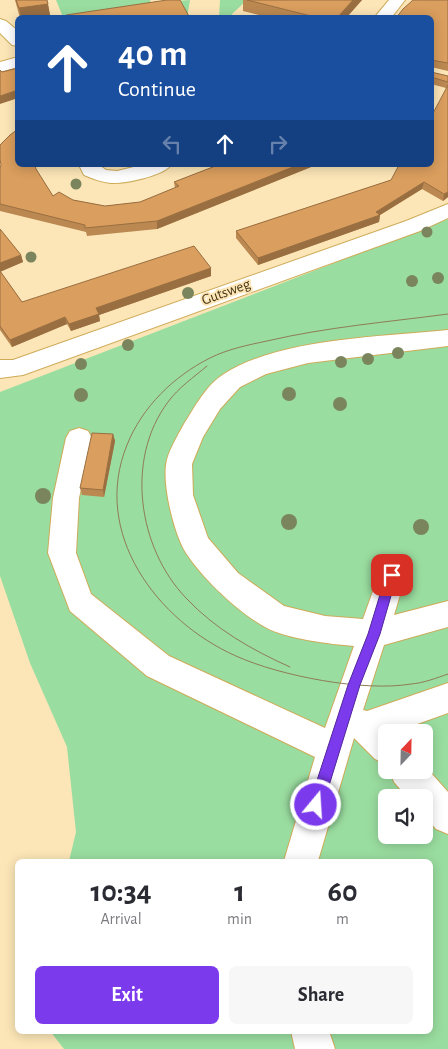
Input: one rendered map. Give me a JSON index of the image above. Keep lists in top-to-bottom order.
{
  "streets": {
    "street": ["Gutsweg"]
  },
  "north": "top",
  "page": {
    "turn": ["40 m", "Continue"],
    "eta": [
      "10:34",
      "Arrival",
      "1",
      "min",
      "60",
      "m"
    ],
    "buttons": ["Exit", "Share"]
  }
}
